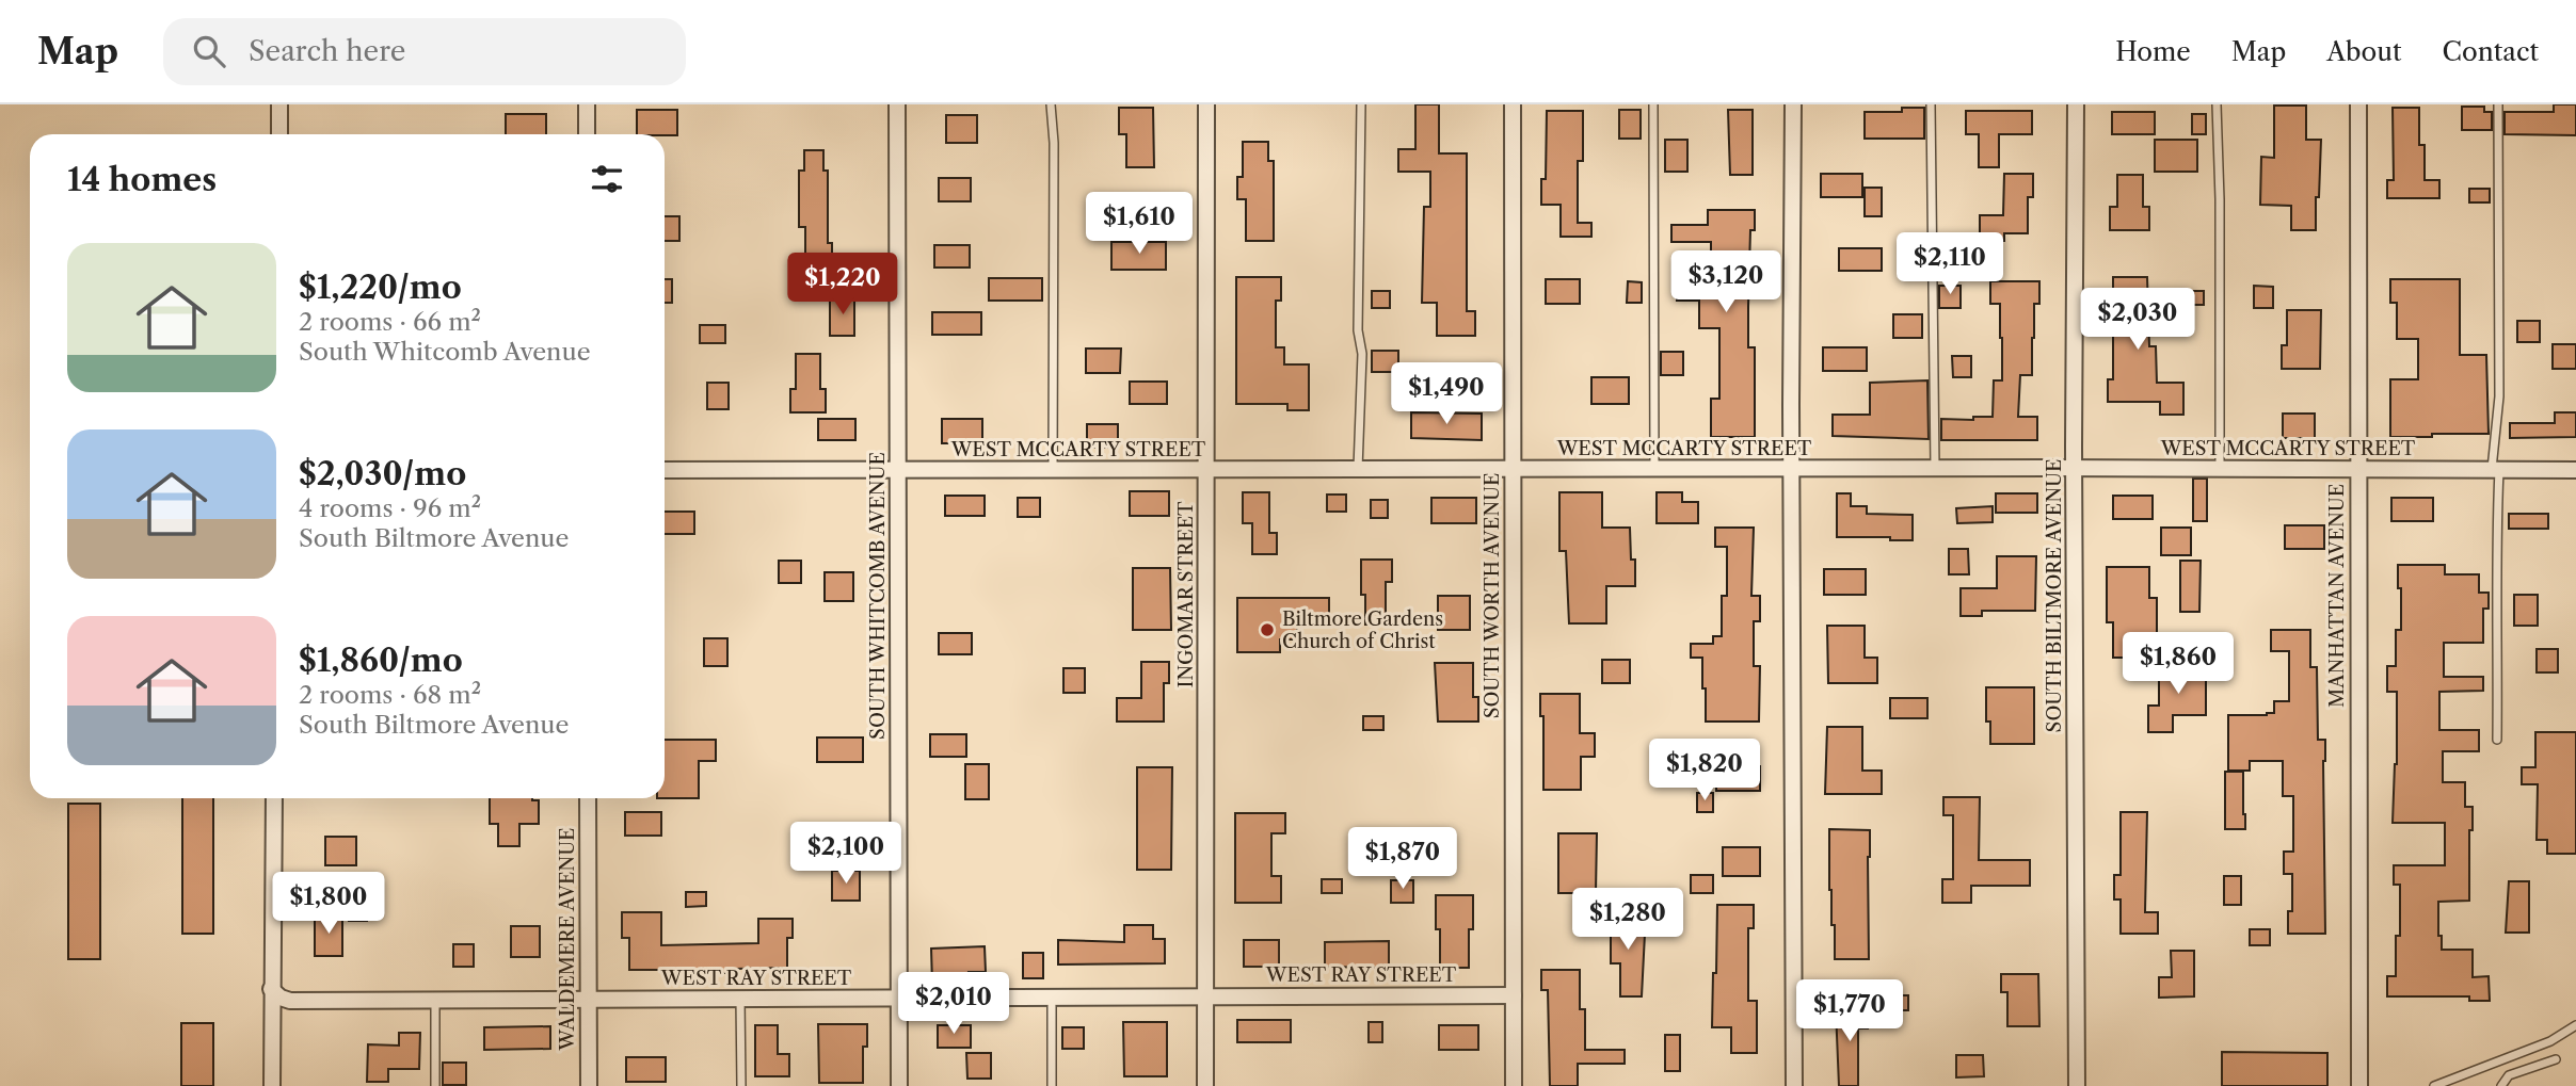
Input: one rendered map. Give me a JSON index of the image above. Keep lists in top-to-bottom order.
{
  "streets": {
    "street": [
      "WEST MCCARTY STREET",
      "INGOMAR STREET",
      "SOUTH WHITCOMB AVENUE",
      "SOUTH WORTH AVENUE",
      "SOUTH BILTMORE AVENUE",
      "MANHATTAN AVENUE",
      "WALDEMERE AVENUE",
      "WEST RAY STREET"
    ]
  },
  "crossings": [
    ["WEST MCCARTY STREET", "INGOMAR STREET"],
    ["WEST MCCARTY STREET", "SOUTH WHITCOMB AVENUE"],
    ["WEST MCCARTY STREET", "SOUTH WORTH AVENUE"],
    ["WEST MCCARTY STREET", "SOUTH BILTMORE AVENUE"],
    ["WEST MCCARTY STREET", "MANHATTAN AVENUE"],
    ["INGOMAR STREET", "WEST RAY STREET"],
    ["SOUTH WHITCOMB AVENUE", "WEST RAY STREET"],
    ["SOUTH WORTH AVENUE", "WEST RAY STREET"],
    ["WALDEMERE AVENUE", "WEST RAY STREET"]
  ],
  "places": ["Biltmore Gardens Church of Christ"],
  "page": {
    "header": "Map",
    "search": "Search here",
    "nav": [
      "Home",
      "Map",
      "About",
      "Contact"
    ],
    "heading": "14 homes",
    "price": [
      "$1,610",
      "$2,110",
      "$3,120",
      "$1,220",
      "$2,030",
      "$1,490",
      "$1,860",
      "$1,820",
      "$2,100",
      "$1,870",
      "$1,800",
      "$1,280",
      "$2,010",
      "$1,770"
    ],
    "list": [
      {
        "name": "$1,220/mo",
        "note": "2 rooms · 66 m² · South Whitcomb Avenue"
      },
      {
        "name": "$2,030/mo",
        "note": "4 rooms · 96 m² · South Biltmore Avenue"
      },
      {
        "name": "$1,860/mo",
        "note": "2 rooms · 68 m² · South Biltmore Avenue"
      }
    ]
  }
}
